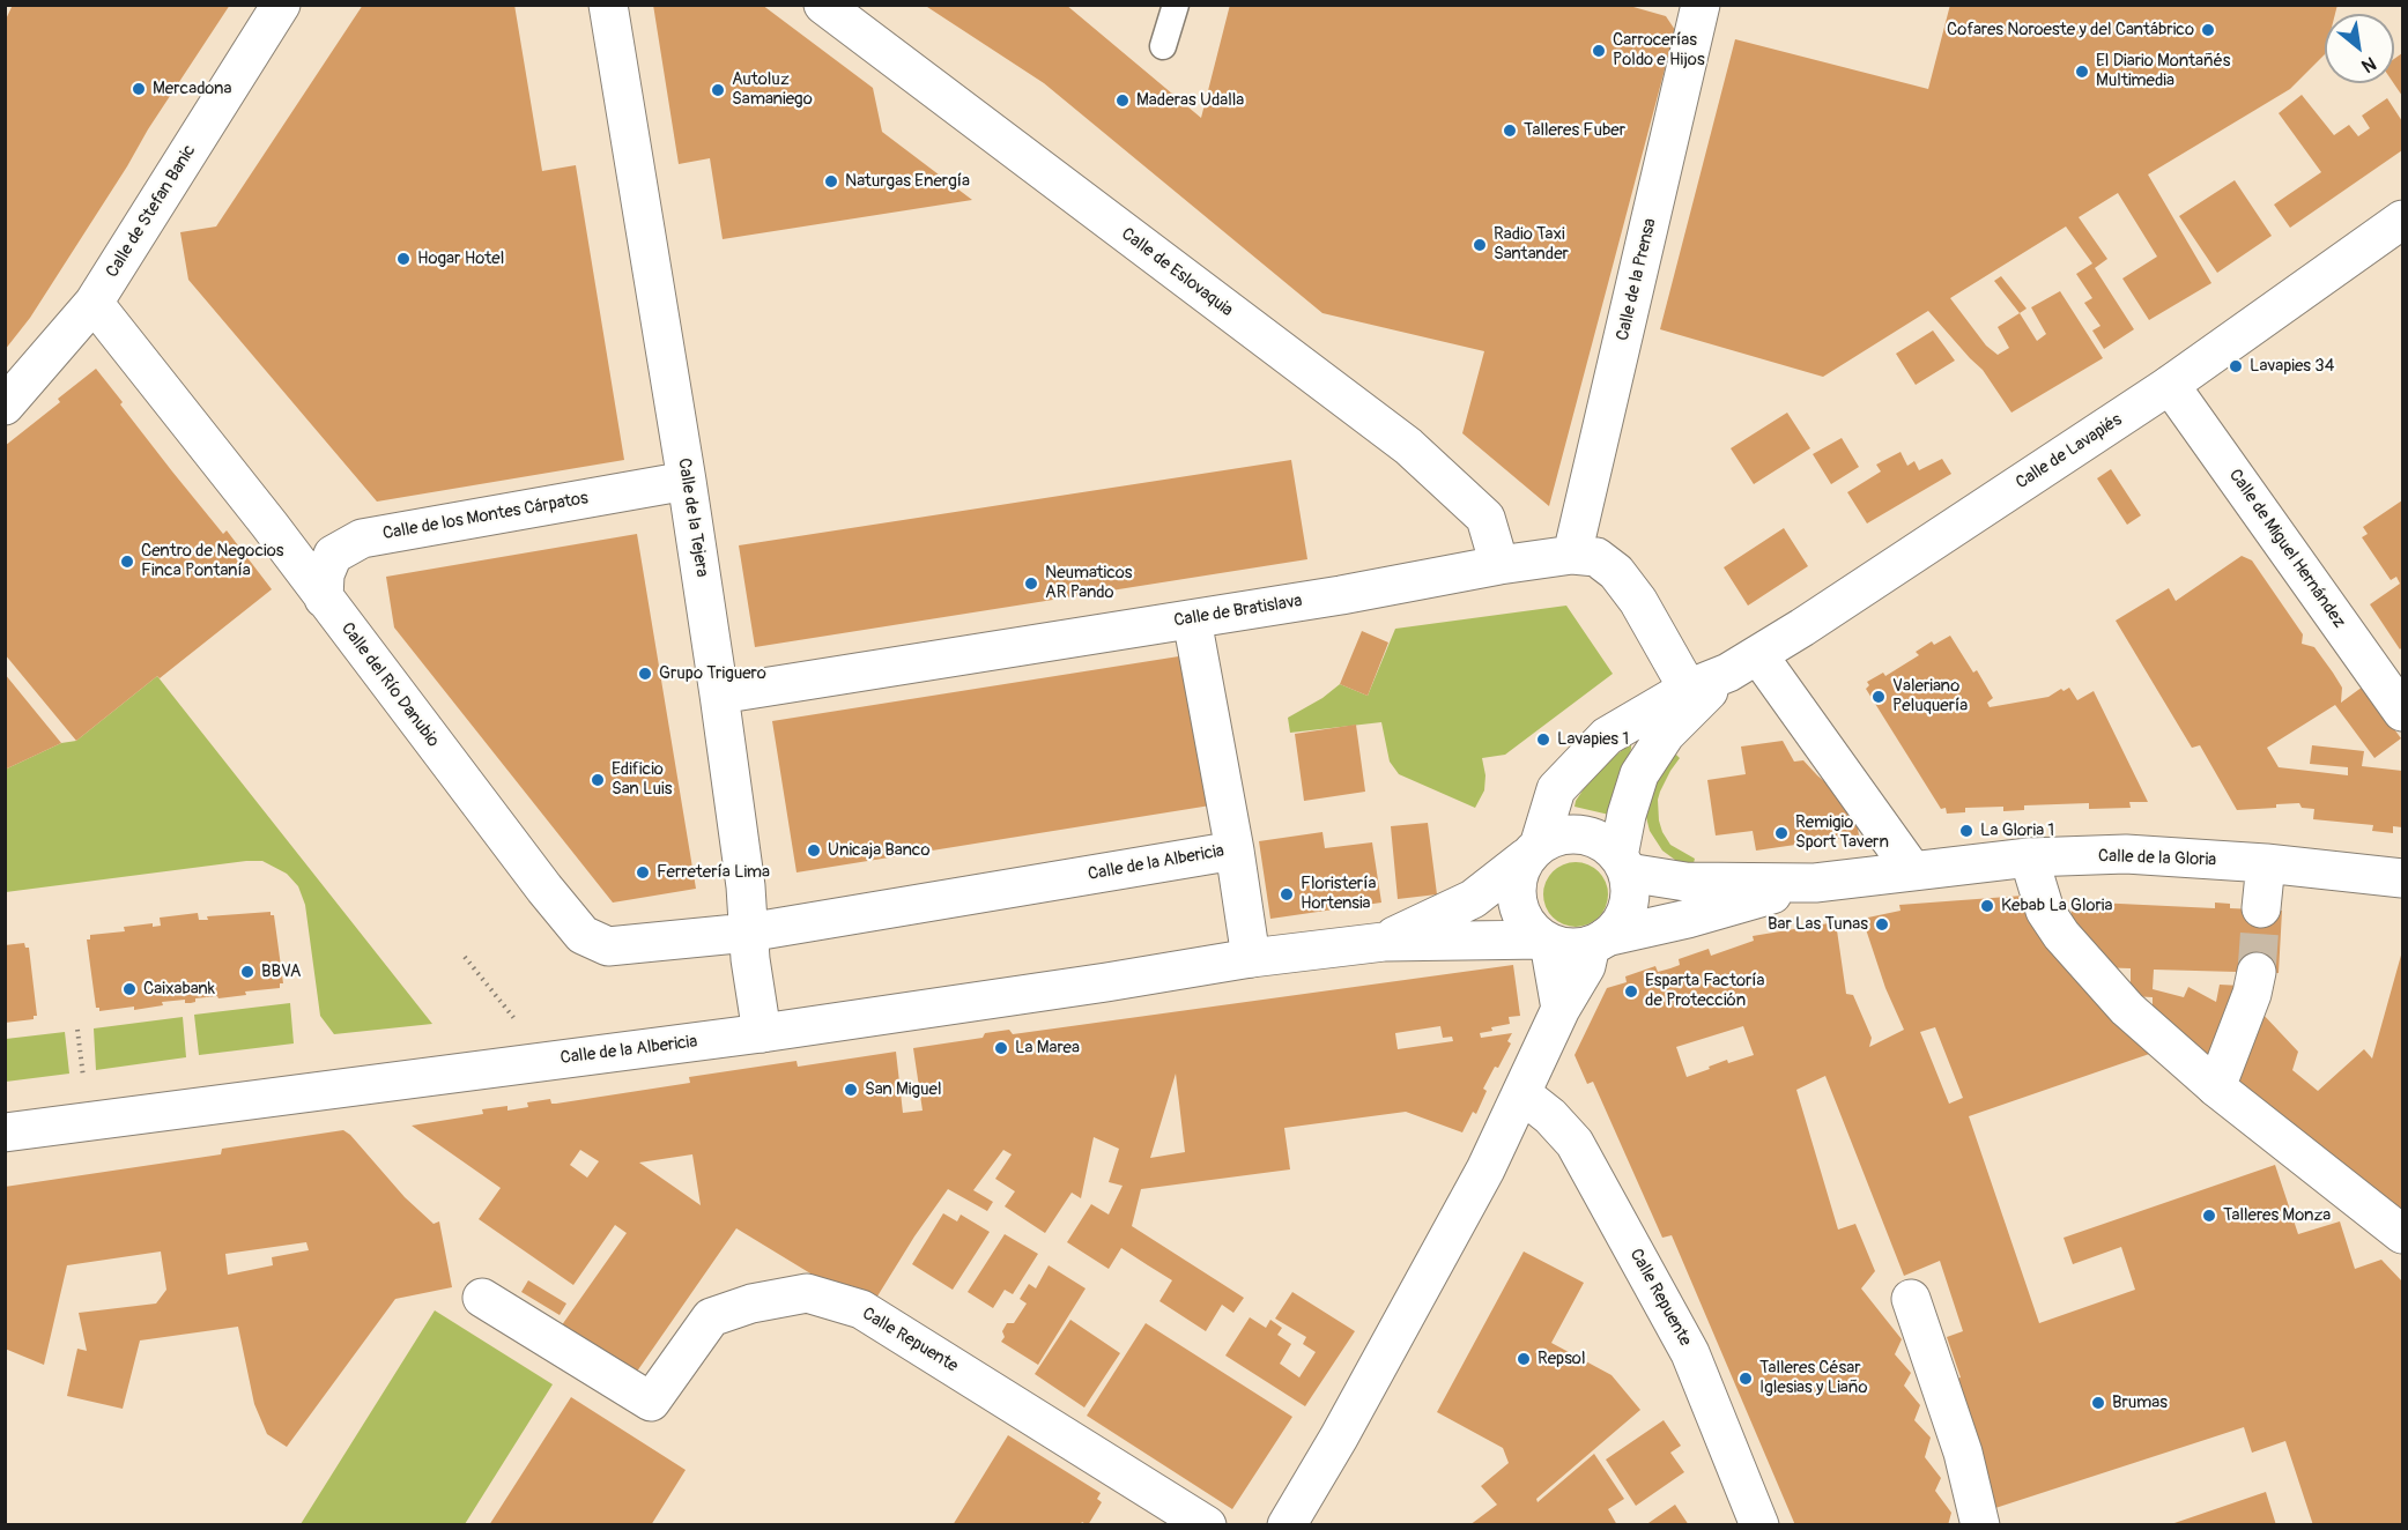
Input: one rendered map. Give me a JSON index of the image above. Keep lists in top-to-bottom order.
{
  "streets": {
    "street": [
      "Calle de Stefan Banic",
      "Calle de Eslovaquia",
      "Calle de la Prensa",
      "Calle de Lavapiés",
      "Calle de los Montes Cárpatos",
      "Calle de la Tejera",
      "Calle de Miguel Hernández",
      "Calle de Bratislava",
      "Calle del Río Danubio",
      "Calle de la Gloria",
      "Calle de la Albericia",
      "Calle Repuente"
    ]
  },
  "crossings": [
    ["Calle de Stefan Banic", "Calle del Río Danubio"],
    ["Calle de Eslovaquia", "Calle de Bratislava"],
    ["Calle de la Prensa", "Calle de Bratislava"],
    ["Calle de Lavapiés", "Calle de Miguel Hernández"],
    ["Calle de Lavapiés", "Calle de Bratislava"],
    ["Calle de Lavapiés", "Calle de la Gloria"],
    ["Calle de Lavapiés", "Calle de la Albericia"],
    ["Calle de los Montes Cárpatos", "Calle de la Tejera"],
    ["Calle de los Montes Cárpatos", "Calle del Río Danubio"],
    ["Calle de la Tejera", "Calle de Bratislava"],
    ["Calle de la Tejera", "Calle del Río Danubio"],
    ["Calle de la Tejera", "Calle de la Albericia"],
    ["Calle de Bratislava", "Calle de la Albericia"],
    ["Calle del Río Danubio", "Calle de la Albericia"],
    ["Calle de la Gloria", "Calle de la Albericia"]
  ],
  "places": [
    "Cofares Noroeste y del Cantábrico",
    "Carrocerías Poldo e Hijos",
    "El Diario Montañés Multimedia",
    "Mercadona",
    "Autoluz Samaniego",
    "Maderas Udalla",
    "Talleres Fuber",
    "Naturgas Energía",
    "Radio Taxi Santander",
    "Hogar Hotel",
    "Lavapies 34",
    "Centro de Negocios Finca Pontanía",
    "Neumaticos AR Pando",
    "Grupo Triguero",
    "Valeriano Peluquería",
    "Lavapies 1",
    "Edificio San Luis",
    "La Gloria 1",
    "Remigio Sport Tavern",
    "Unicaja Banco",
    "Ferretería Lima",
    "Floristería Hortensia",
    "Kebab La Gloria",
    "Bar Las Tunas",
    "BBVA",
    "Caixabank",
    "Esparta Factoría de Protección",
    "La Marea",
    "San Miguel",
    "Talleres Monza",
    "Repsol",
    "Talleres César Iglesias y Liaño",
    "Brumas"
  ],
  "north": "bottom right"
}
